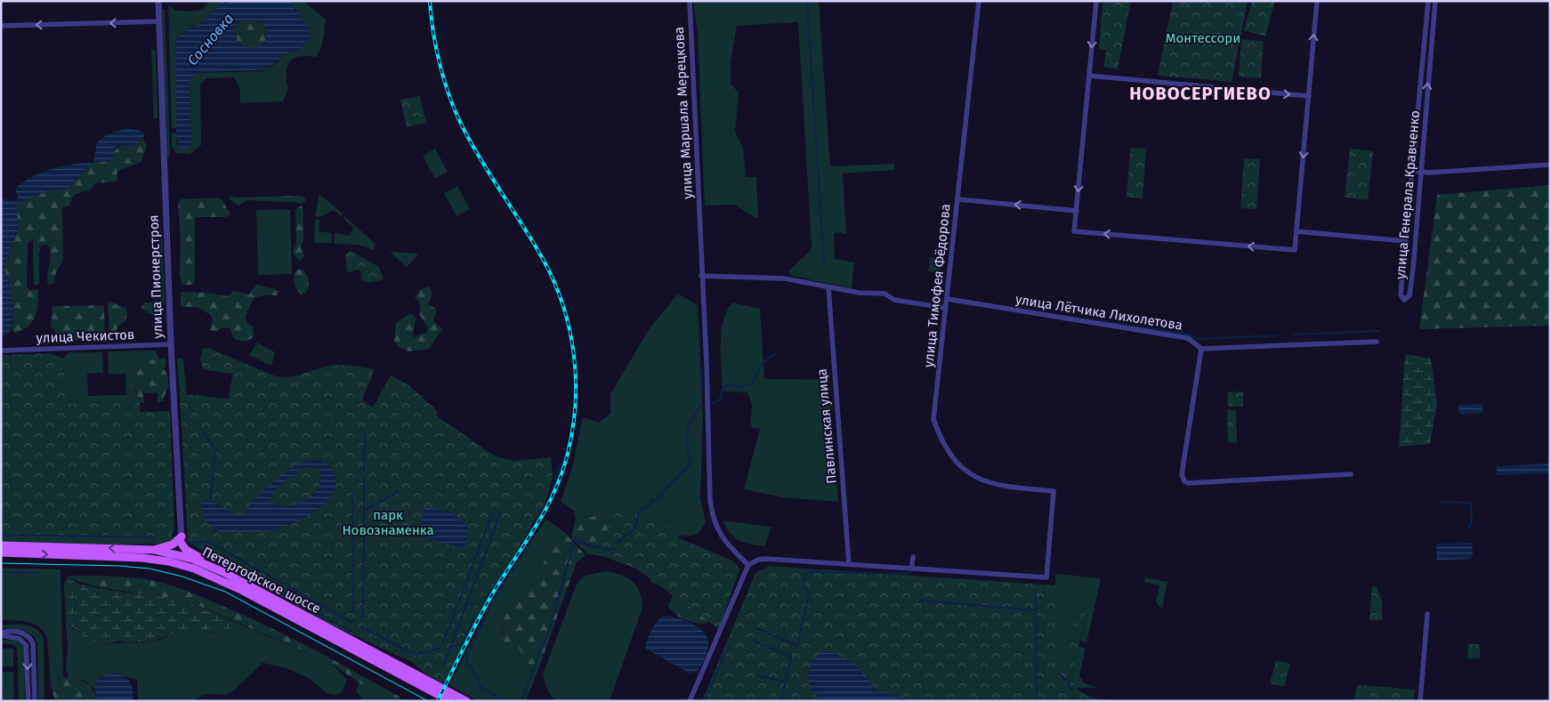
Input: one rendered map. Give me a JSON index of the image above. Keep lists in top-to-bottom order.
{
  "streets": {
    "main road": ["Петергофское шоссе"],
    "street": [
      "улица Маршала Мерецкова",
      "улица Генерала Кравченко",
      "улица Пионерстроя",
      "улица Тимофея Фёдорова",
      "улица Лётчика Лихолетова",
      "улица Чекистов",
      "Павлинская улица"
    ]
  },
  "crossings": [
    ["улица Пионерстроя", "улица Чекистов"],
    ["улица Пионерстроя", "Петергофское шоссе"],
    ["улица Тимофея Фёдорова", "улица Лётчика Лихолетова"]
  ],
  "districts": ["НОВОСЕРГИЕВО"],
  "water": ["Сосновка"],
  "parks": ["Монтессори", "парк Новознаменка"]
}
